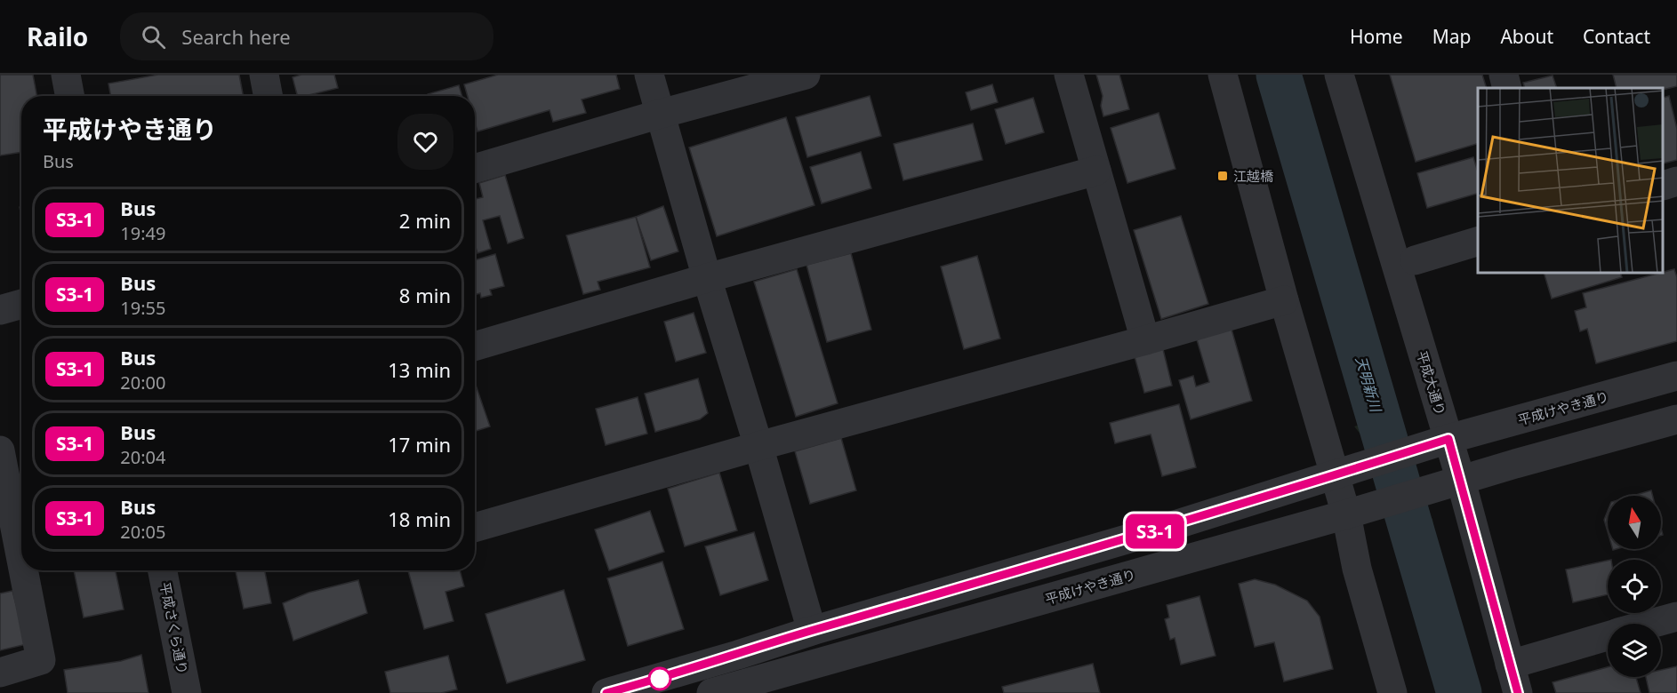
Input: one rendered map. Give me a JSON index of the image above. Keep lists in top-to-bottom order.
{
  "streets": {
    "street": ["平成大通り", "平成けやき通り", "平成さくら通り"]
  },
  "crossings": [
    ["平成大通り", "平成けやき通り"]
  ],
  "water": ["天明新川"],
  "places": {
    "transit": ["江越橋"]
  },
  "lines": ["bus line S3-1"],
  "north": "top",
  "page": {
    "header": "Railo",
    "search": "Search here",
    "nav": [
      "Home",
      "Map",
      "About",
      "Contact"
    ],
    "on_map": "S3-1",
    "heading": ["平成けやき通り", "Bus"],
    "list": [
      {
        "mark": "S3-1",
        "name": "Bus",
        "note": "19:49",
        "value": "2 min"
      },
      {
        "mark": "S3-1",
        "name": "Bus",
        "note": "19:55",
        "value": "8 min"
      },
      {
        "mark": "S3-1",
        "name": "Bus",
        "note": "20:00",
        "value": "13 min"
      },
      {
        "mark": "S3-1",
        "name": "Bus",
        "note": "20:04",
        "value": "17 min"
      },
      {
        "mark": "S3-1",
        "name": "Bus",
        "note": "20:05",
        "value": "18 min"
      }
    ]
  }
}
